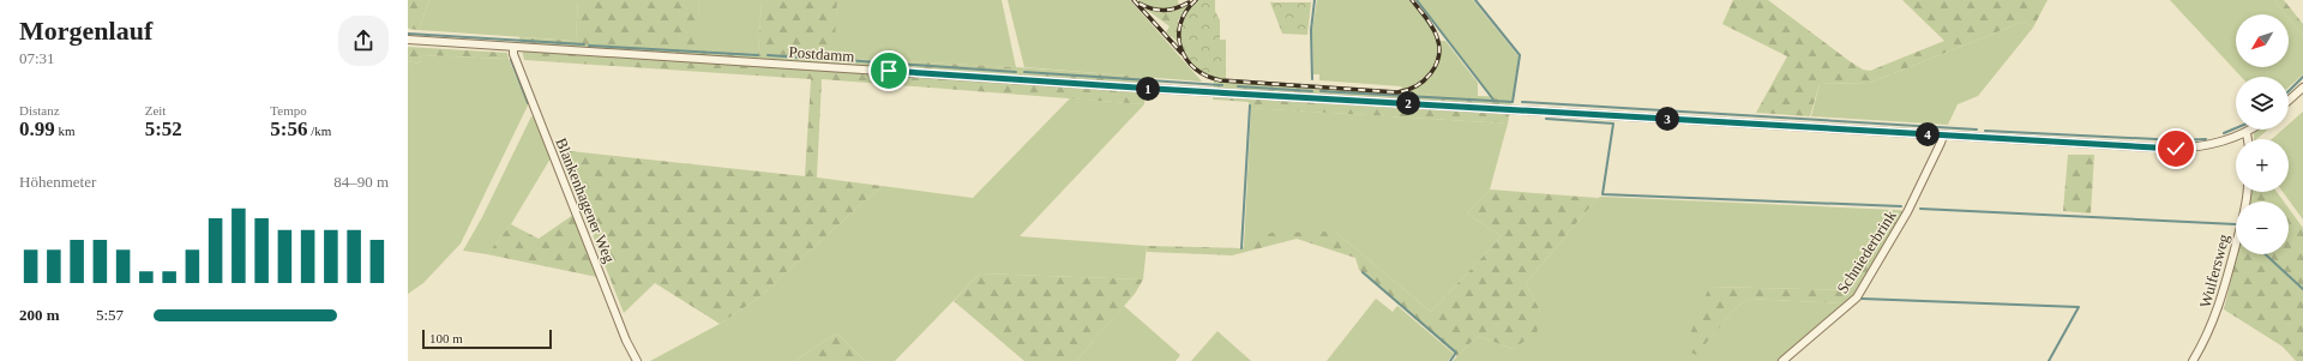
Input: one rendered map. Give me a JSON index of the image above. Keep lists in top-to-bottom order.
{
  "streets": {
    "street": [
      "Postdamm",
      "Blankenhagener Weg",
      "Schniederbrink",
      "Wulfersweg"
    ]
  },
  "crossings": [
    ["Postdamm", "Blankenhagener Weg"],
    ["Postdamm", "Schniederbrink"]
  ],
  "scale_bar": "100 m",
  "north": "bottom left",
  "page": {
    "heading": ["Morgenlauf", "07:31"],
    "map_buttons": ["+", "−"],
    "pins": [
      "1",
      "2",
      "3",
      "4"
    ],
    "stats": [
      ["Distanz", "0.99 km"],
      ["Zeit", "5:52"],
      ["Tempo", "5:56 /km"]
    ],
    "chart": ["Höhenmeter", "84–90 m"],
    "list": [
      {
        "name": "200 m",
        "note": "5:57"
      }
    ],
    "scale": "100 m"
  }
}
